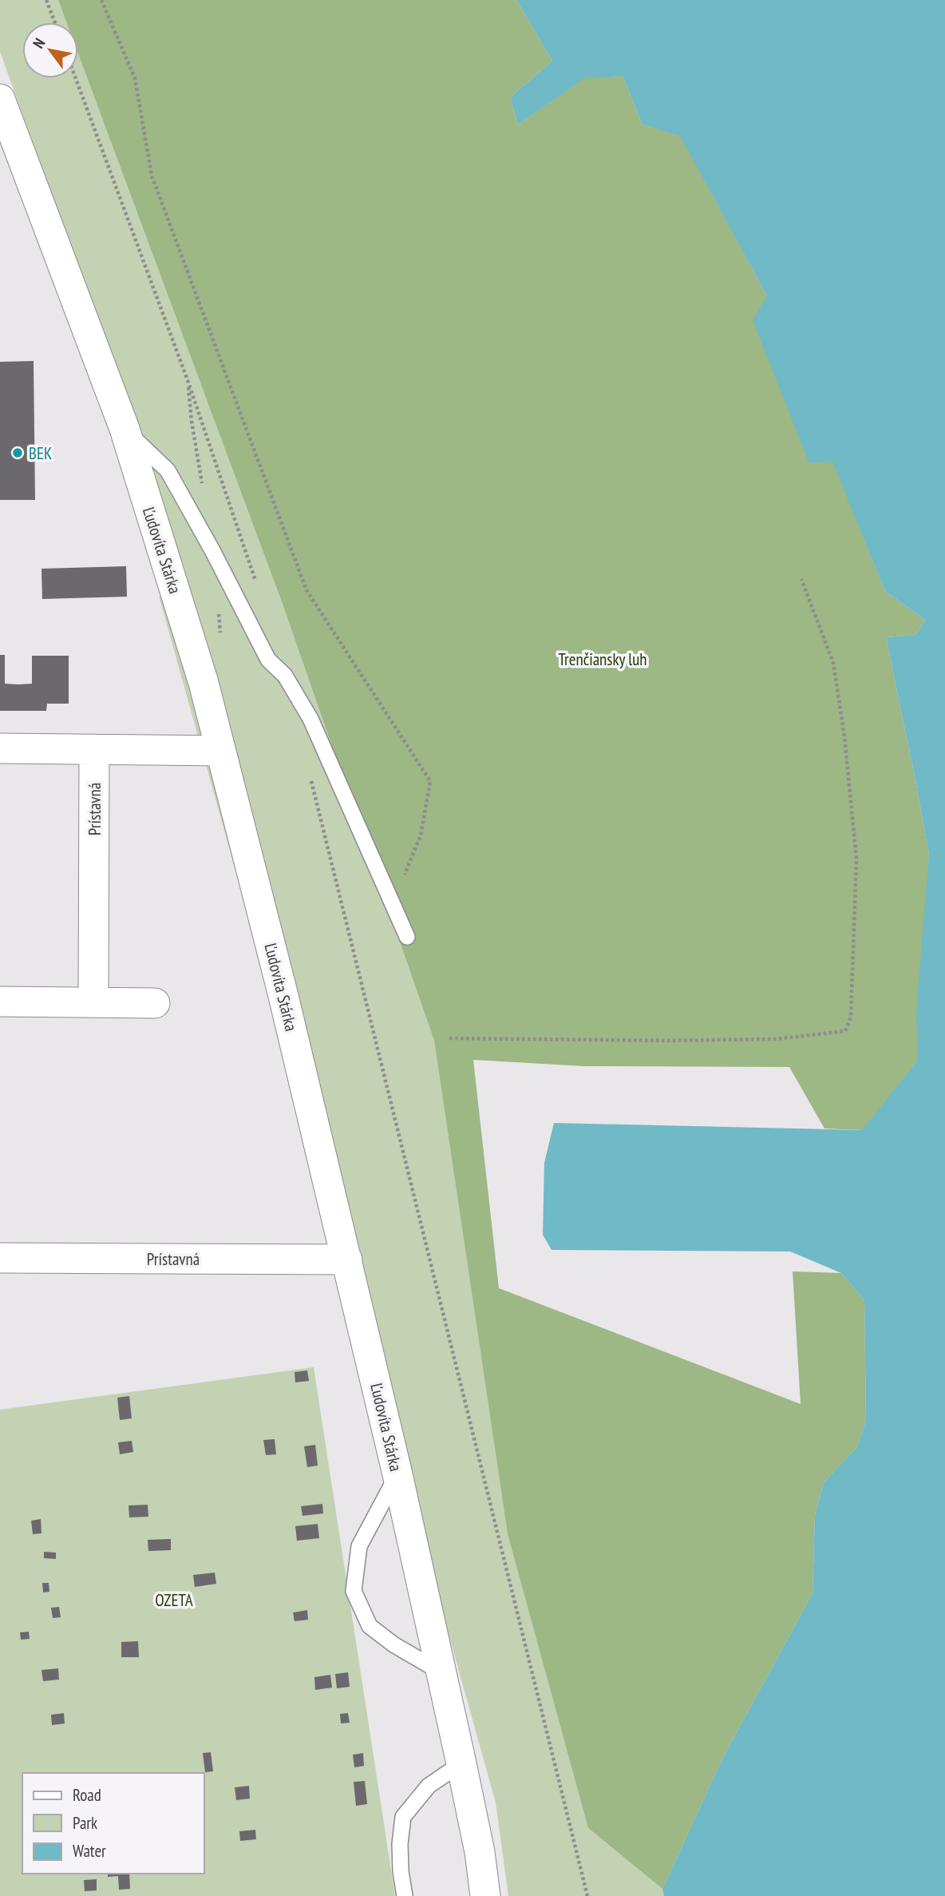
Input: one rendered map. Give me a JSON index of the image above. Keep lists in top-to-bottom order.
{
  "streets": {
    "street": ["Ľudovíta Stárka", "Prístavná"]
  },
  "crossings": [
    ["Ľudovíta Stárka", "Prístavná"]
  ],
  "parks": ["Trenčiansky luh", "OZETA"],
  "places": ["BEK"],
  "legend": ["Road", "Park", "Water"],
  "north": "top left"
}
